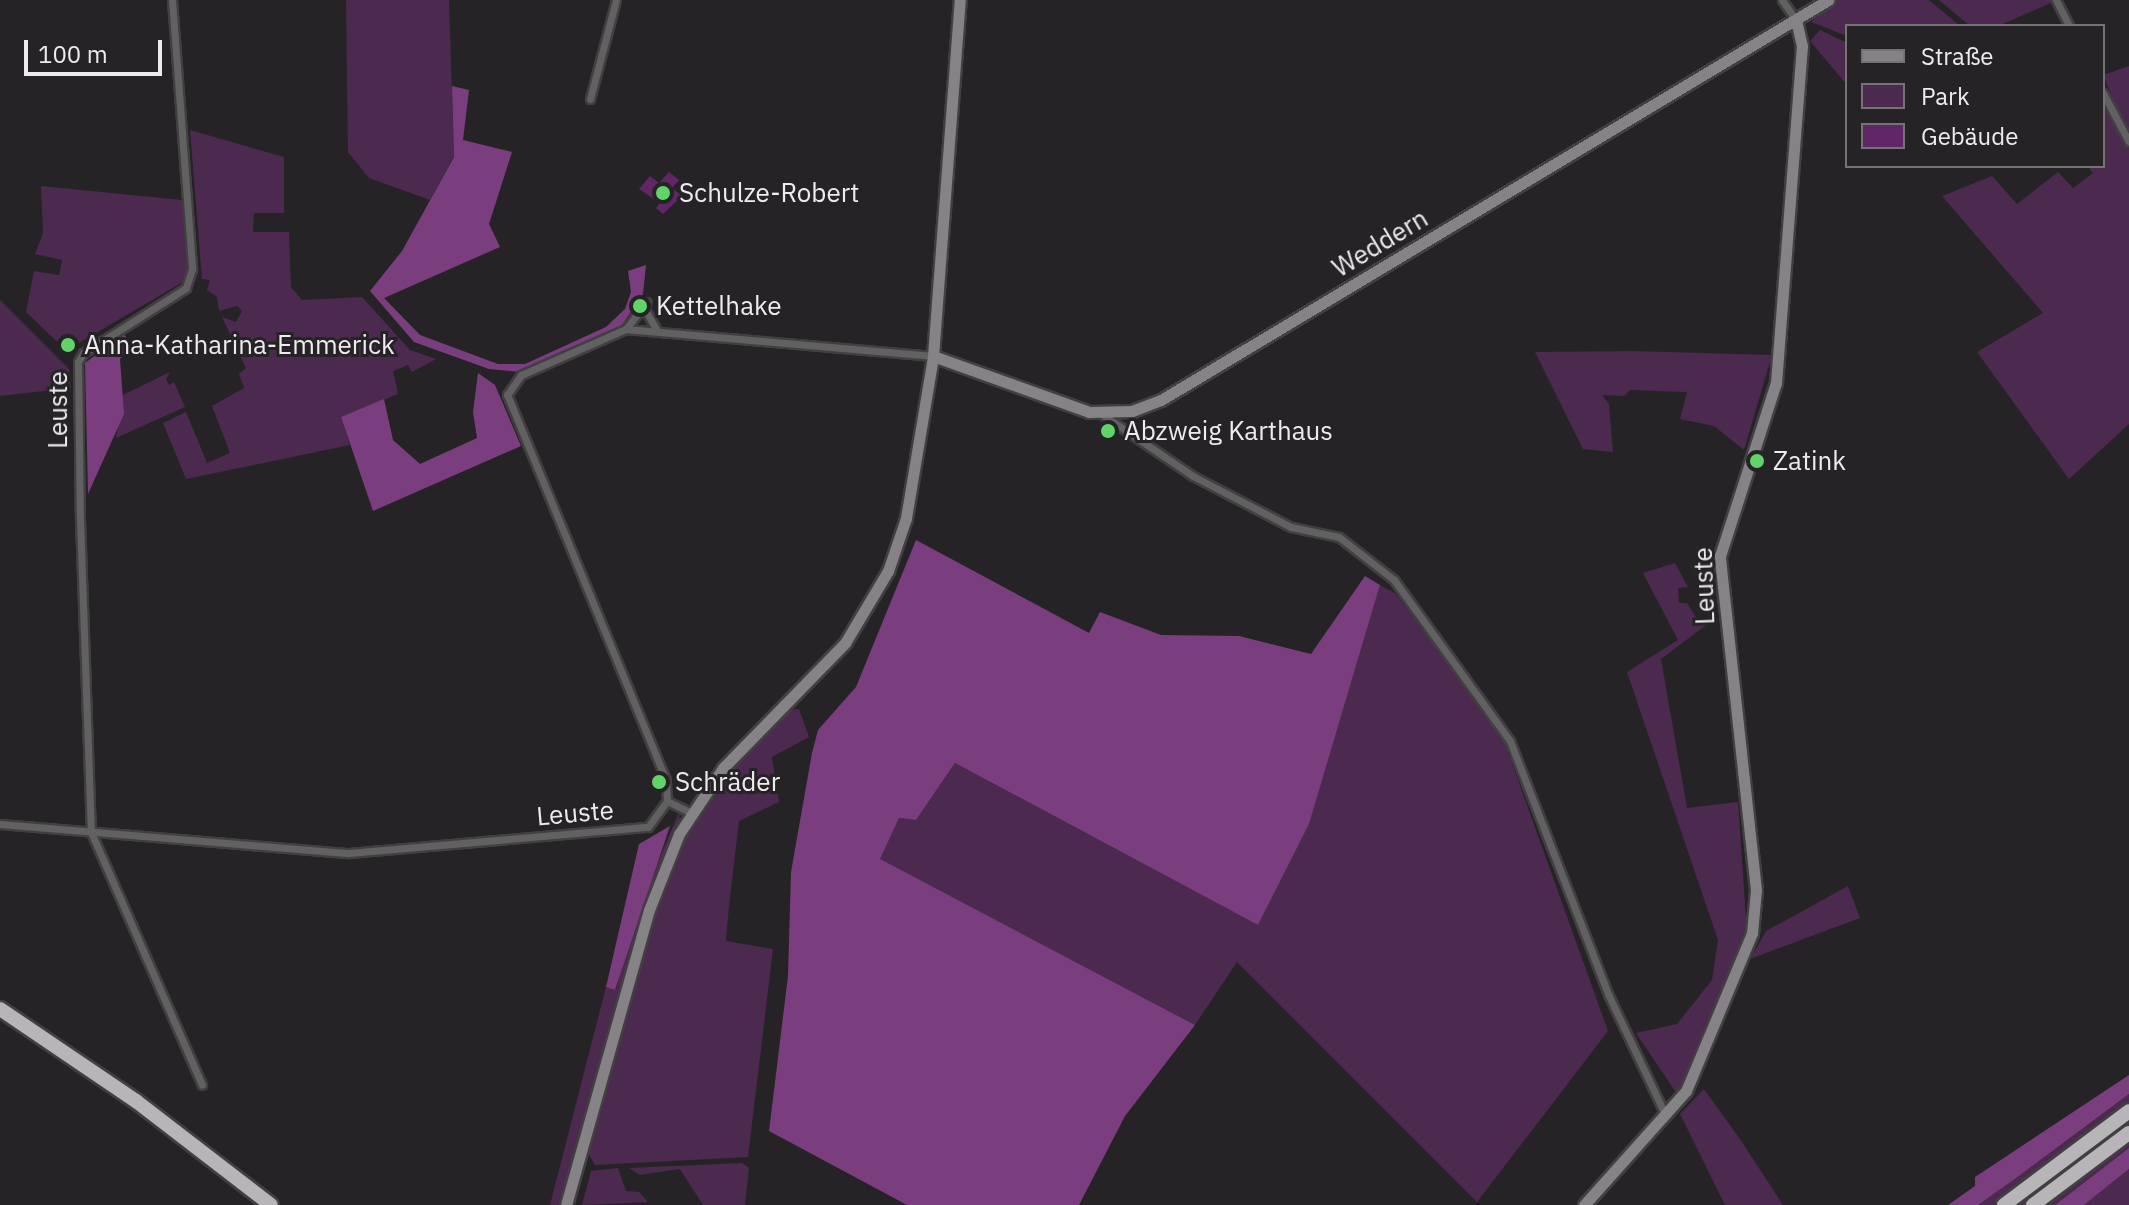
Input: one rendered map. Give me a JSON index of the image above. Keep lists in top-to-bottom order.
{
  "streets": {
    "street": ["Weddern", "Leuste"]
  },
  "crossings": [
    ["Weddern", "Leuste"]
  ],
  "places": [
    "Schulze-Robert",
    "Kettelhake",
    "Anna-Katharina-Emmerick",
    "Abzweig Karthaus",
    "Zatink",
    "Schräder"
  ],
  "legend": ["Straße", "Park", "Gebäude"],
  "scale_bar": "100 m"
}
